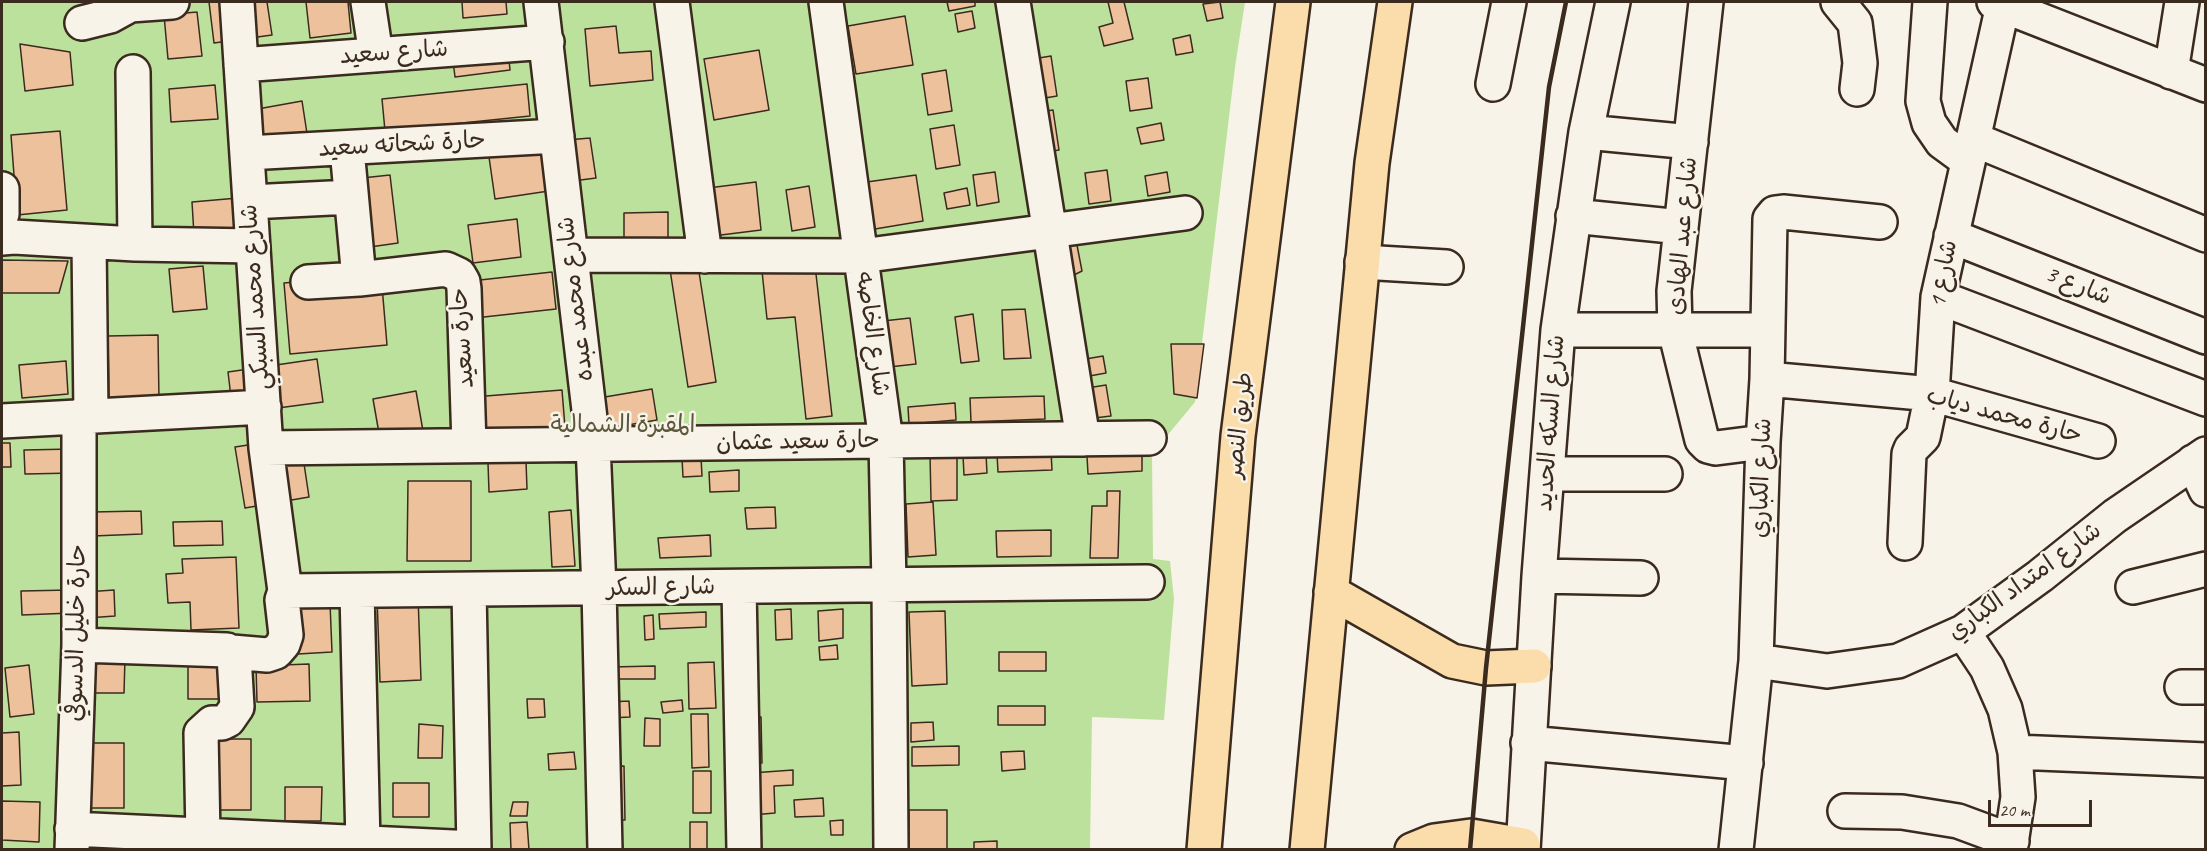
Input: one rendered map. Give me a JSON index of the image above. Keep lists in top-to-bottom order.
{
  "streets": {
    "highway": ["طريق النصر"],
    "street": [
      "شارع سعيد",
      "حارة شحاته سعيد",
      "شارع عبد الهادى",
      "شارع 1",
      "شارع 3",
      "شارع محمد السبكي",
      "شارع محمد عبده",
      "شارع الخاصه",
      "حارة سعيد",
      "حارة محمد دياب",
      "شارع السكه الحديد",
      "حارة سعيد عثمان",
      "شارع الكباري",
      "شارع امتداد الكباري",
      "شارع السكر",
      "حارة خليل الدسوقي"
    ]
  },
  "crossings": [
    ["شارع سعيد", "شارع محمد السبكي"],
    ["شارع سعيد", "شارع محمد عبده"],
    ["حارة شحاته سعيد", "شارع محمد السبكي"],
    ["حارة شحاته سعيد", "شارع محمد عبده"],
    ["شارع عبد الهادى", "شارع الكباري"],
    ["شارع 1", "شارع 3"],
    ["شارع 1", "حارة محمد دياب"],
    ["شارع محمد السبكي", "حارة سعيد عثمان"],
    ["شارع محمد السبكي", "شارع السكر"],
    ["شارع محمد عبده", "حارة سعيد عثمان"],
    ["شارع محمد عبده", "شارع السكر"],
    ["شارع الخاصه", "حارة سعيد عثمان"],
    ["شارع الخاصه", "شارع السكر"],
    ["حارة سعيد", "حارة سعيد عثمان"],
    ["حارة محمد دياب", "شارع الكباري"],
    ["شارع الكباري", "شارع امتداد الكباري"]
  ],
  "parks": ["المقبرة الشمالية"],
  "scale_bar": "20 m"
}
